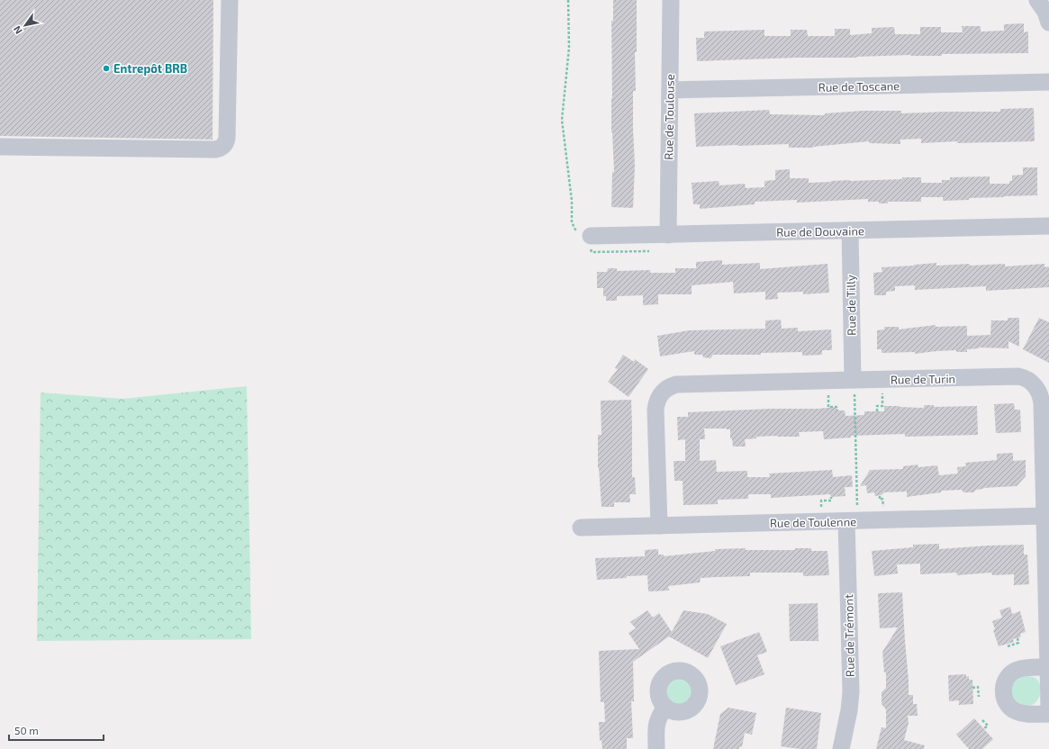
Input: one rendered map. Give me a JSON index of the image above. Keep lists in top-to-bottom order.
{
  "streets": {
    "street": [
      "Rue de Toscane",
      "Rue de Toulouse",
      "Rue de Douvaine",
      "Rue de Tilly",
      "Rue de Turin",
      "Rue de Toulenne",
      "Rue de Trémont"
    ]
  },
  "crossings": [
    ["Rue de Toscane", "Rue de Toulouse"],
    ["Rue de Toulouse", "Rue de Douvaine"],
    ["Rue de Douvaine", "Rue de Tilly"],
    ["Rue de Tilly", "Rue de Turin"],
    ["Rue de Turin", "Rue de Toulenne"],
    ["Rue de Toulenne", "Rue de Trémont"]
  ],
  "places": ["Entrepôt BRB"],
  "scale_bar": "50 m",
  "north": "bottom left"
}
